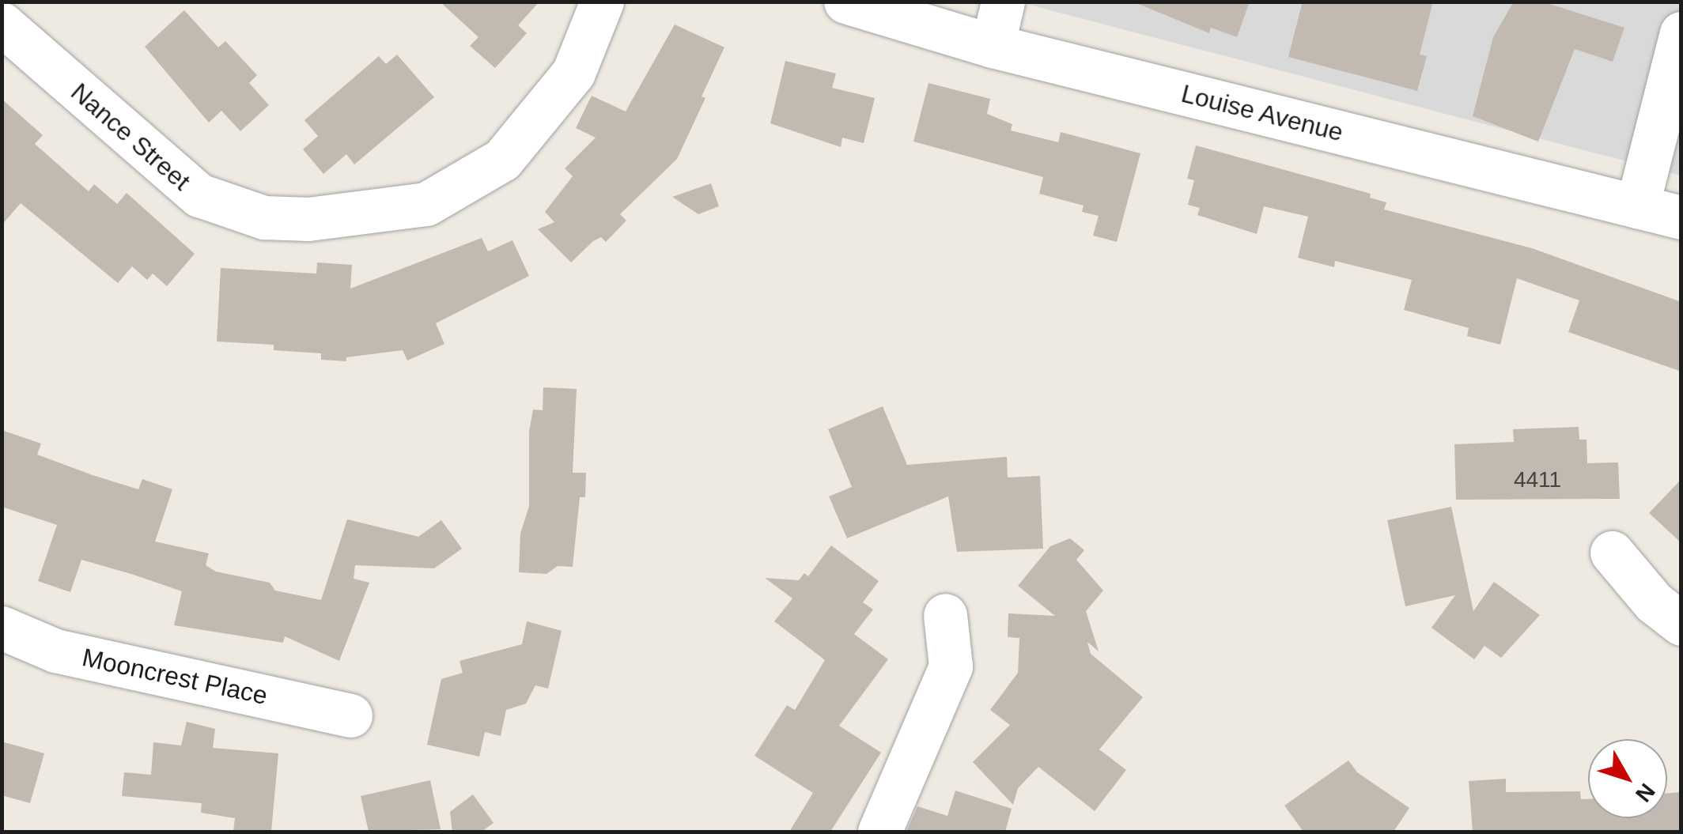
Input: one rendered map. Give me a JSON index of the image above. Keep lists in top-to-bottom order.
{
  "streets": {
    "street": ["Louise Avenue", "Nance Street", "Mooncrest Place"]
  },
  "house_numbers": ["4411"],
  "north": "bottom right"
}
